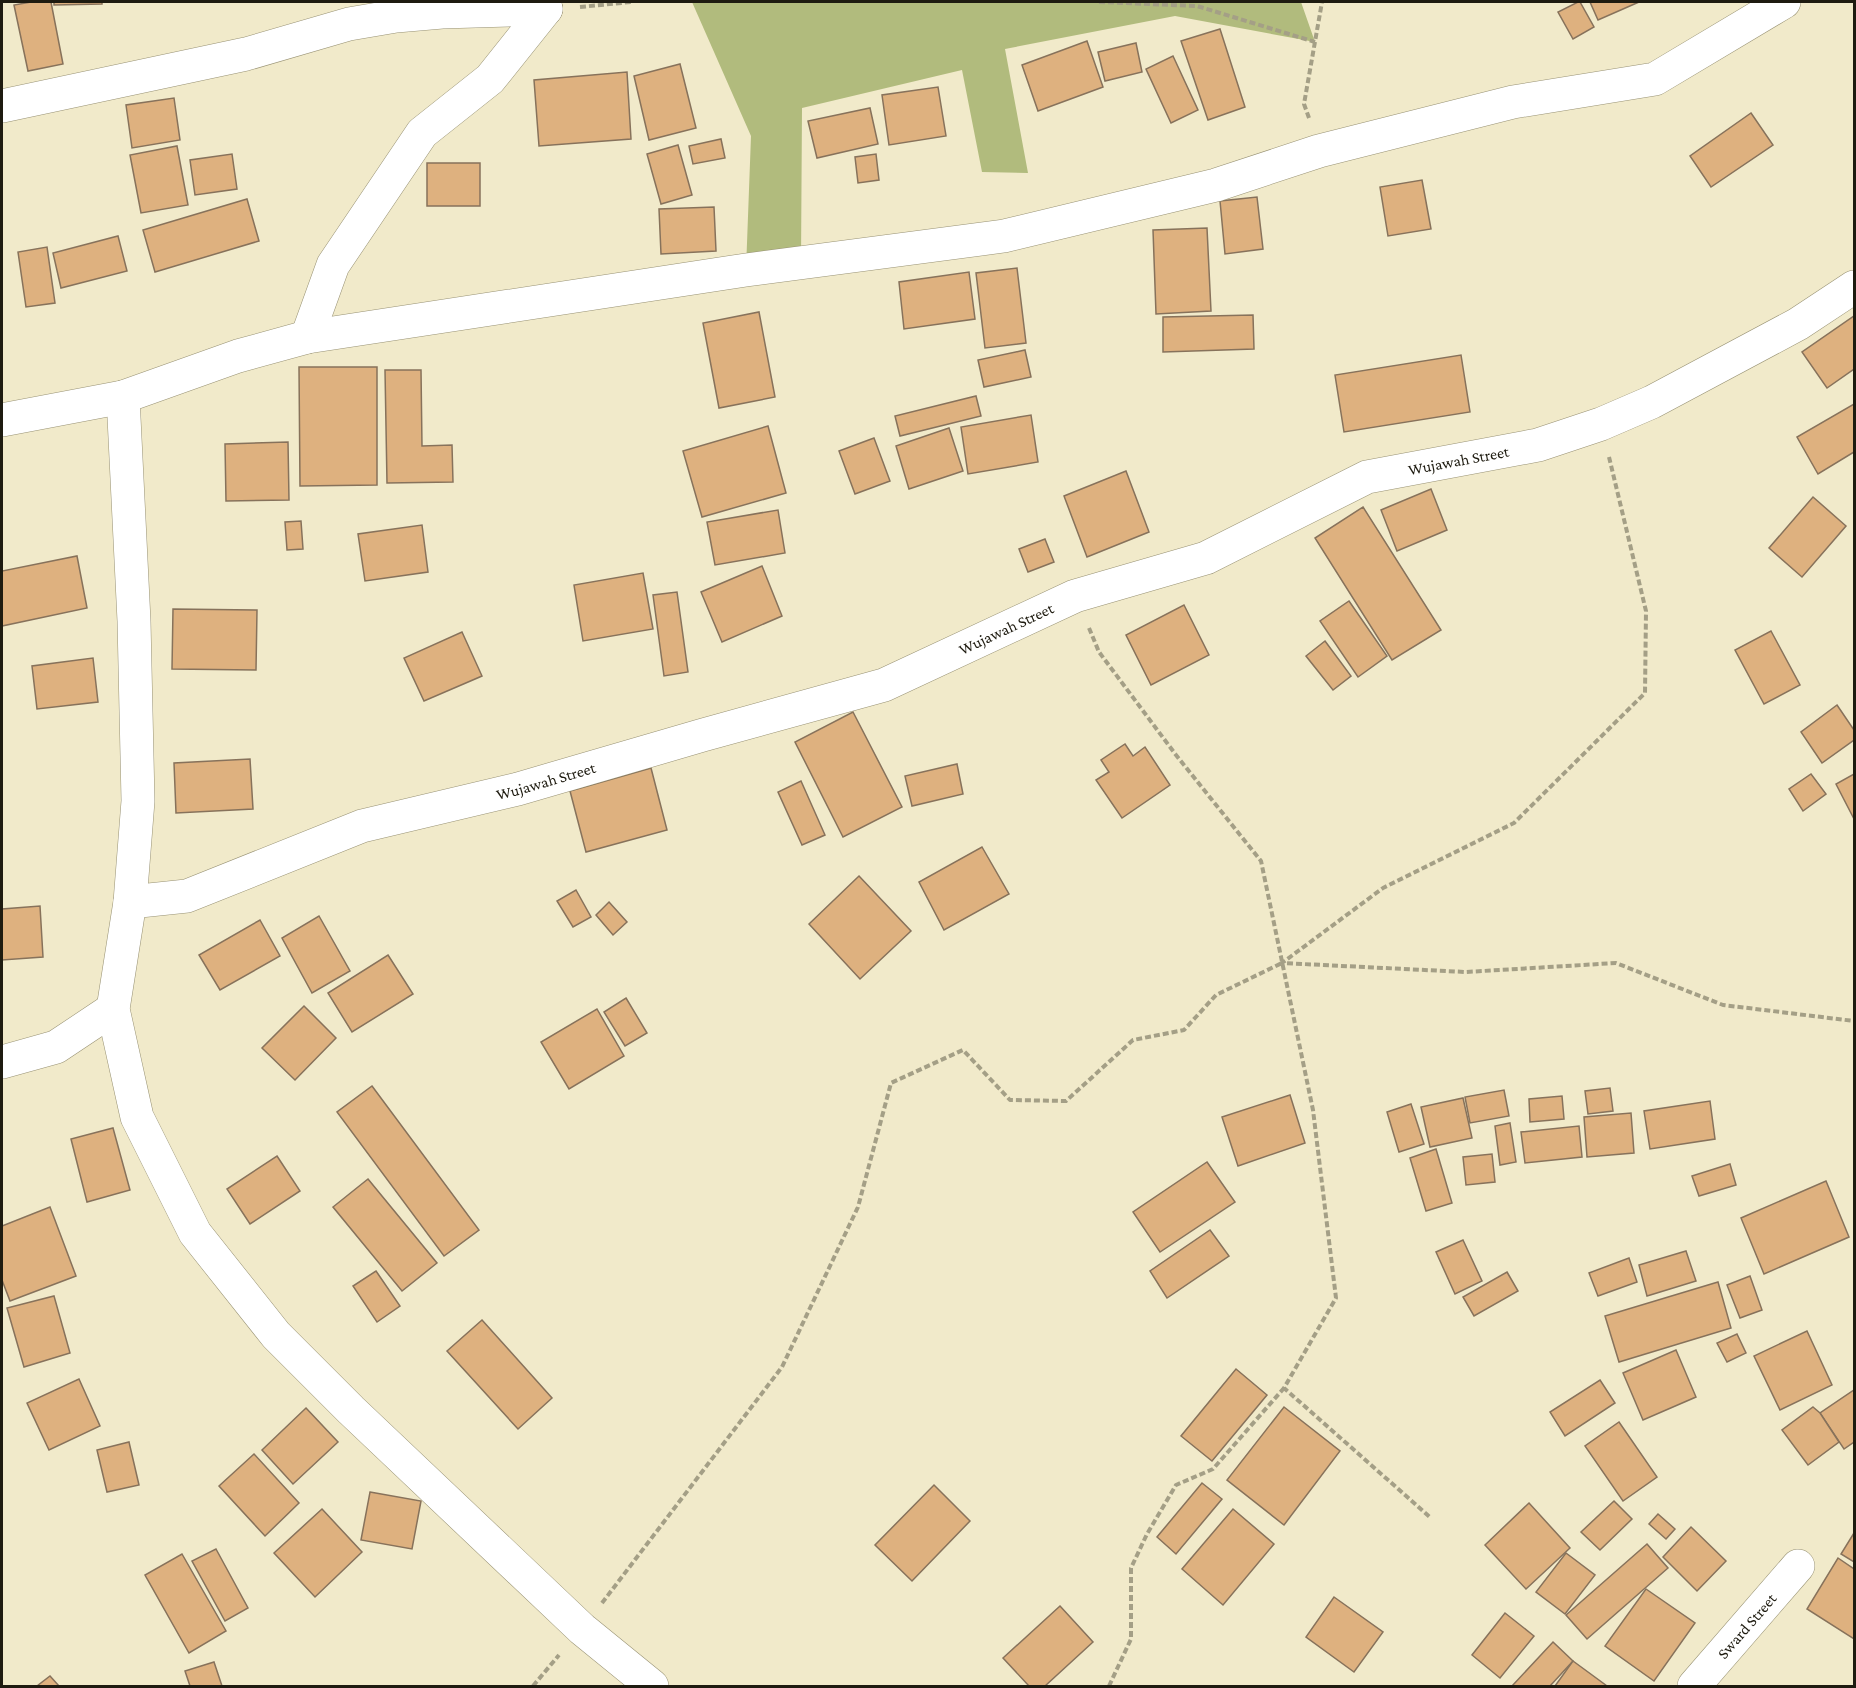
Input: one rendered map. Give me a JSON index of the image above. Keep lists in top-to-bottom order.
{
  "streets": {
    "street": ["Wujawah Street", "Sward Street"]
  }
}
